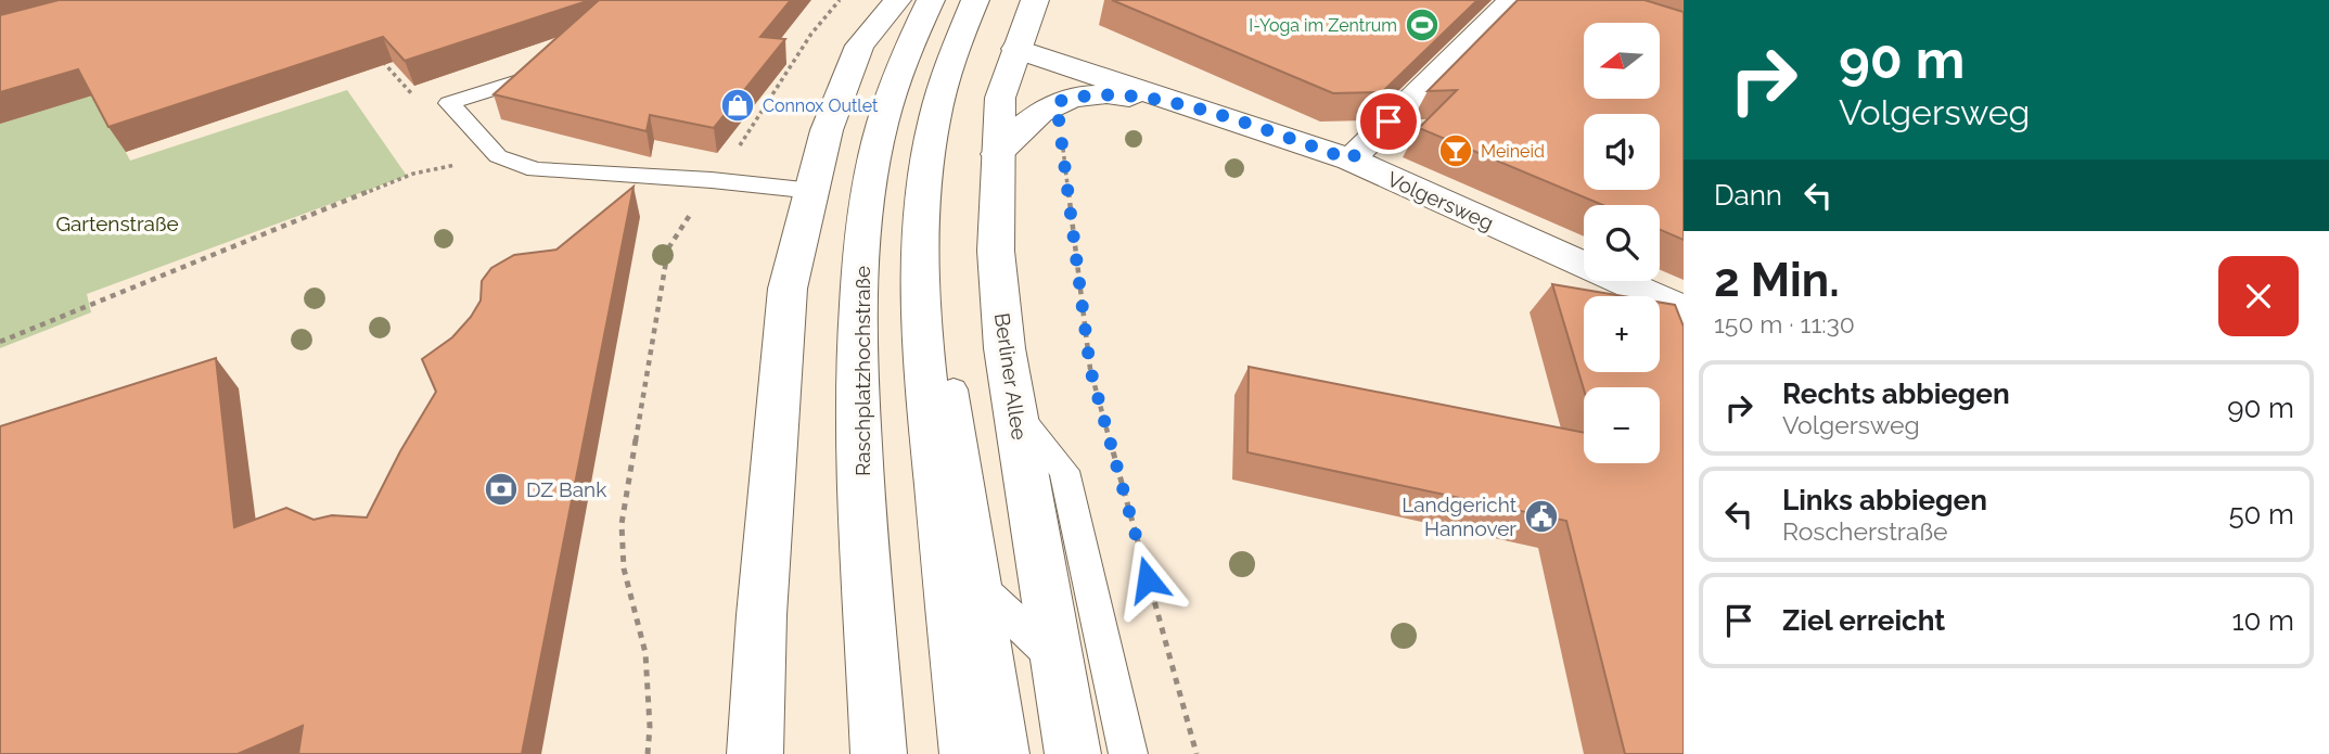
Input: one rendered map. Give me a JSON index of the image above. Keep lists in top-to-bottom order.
{
  "streets": {
    "main road": ["Volgersweg", "Raschplatzhochstraße", "Berliner Allee"]
  },
  "crossings": [
    ["Volgersweg", "Berliner Allee"]
  ],
  "parks": ["Gartenstraße"],
  "places": {
    "sports": ["I-Yoga im Zentrum"],
    "shop": ["Connox Outlet"],
    "bar": ["Meineid"],
    "bank": ["DZ Bank"],
    "public building": ["Landgericht Hannover"]
  },
  "north": "left",
  "page": {
    "turn": ["90 m", "Volgersweg"],
    "map_buttons": ["+", "−"],
    "then": "Dann",
    "heading": ["2 Min.", "150 m · 11:30"],
    "list": [
      {
        "name": "Rechts abbiegen",
        "note": "Volgersweg",
        "value": "90 m"
      },
      {
        "name": "Links abbiegen",
        "note": "Roscherstraße",
        "value": "50 m"
      },
      {
        "name": "Ziel erreicht",
        "value": "10 m"
      }
    ]
  }
}
